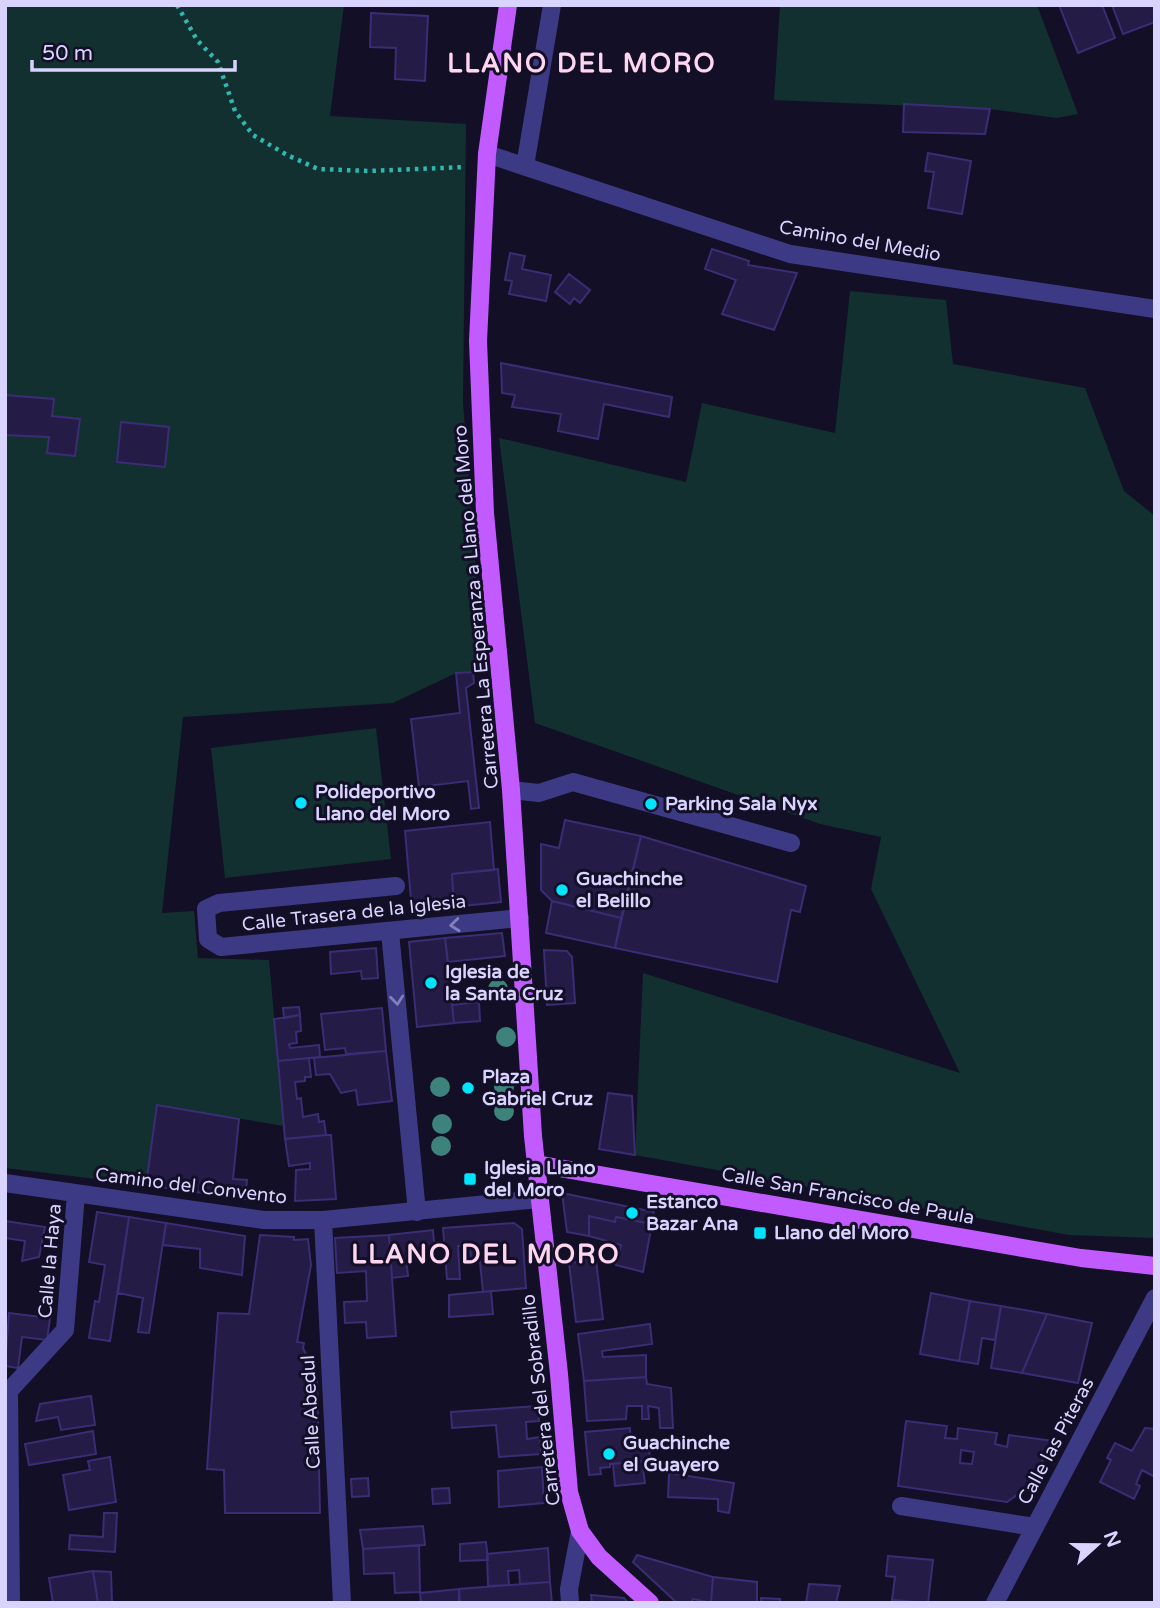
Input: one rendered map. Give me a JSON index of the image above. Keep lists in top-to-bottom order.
{
  "streets": {
    "main road": ["Carretera La Esperanza a Llano del Moro", "Calle San Francisco de Paula", "Carretera del Sobradillo"],
    "street": [
      "Camino del Medio",
      "Calle Trasera de la Iglesia",
      "Camino del Convento",
      "Calle la Haya",
      "Calle Abedul",
      "Calle las Piteras"
    ]
  },
  "crossings": [
    ["Camino del Medio", "Carretera La Esperanza a Llano del Moro"],
    ["Carretera La Esperanza a Llano del Moro", "Calle Trasera de la Iglesia"],
    ["Carretera La Esperanza a Llano del Moro", "Calle San Francisco de Paula"],
    ["Carretera La Esperanza a Llano del Moro", "Carretera del Sobradillo"],
    ["Camino del Convento", "Calle la Haya"],
    ["Camino del Convento", "Carretera del Sobradillo"],
    ["Camino del Convento", "Calle Abedul"],
    ["Calle San Francisco de Paula", "Carretera del Sobradillo"]
  ],
  "districts": ["LLANO DEL MORO", "LLANO DEL MORO"],
  "places": {
    "other": [
      "Polideportivo Llano del Moro",
      "Parking Sala Nyx",
      "Guachinche el Belillo",
      "Iglesia de la Santa Cruz",
      "Plaza Gabriel Cruz",
      "Estanco Bazar Ana",
      "Guachinche el Guayero"
    ],
    "transit": ["Iglesia Llano del Moro", "Llano del Moro"]
  },
  "scale_bar": "50 m",
  "north": "right"
}
